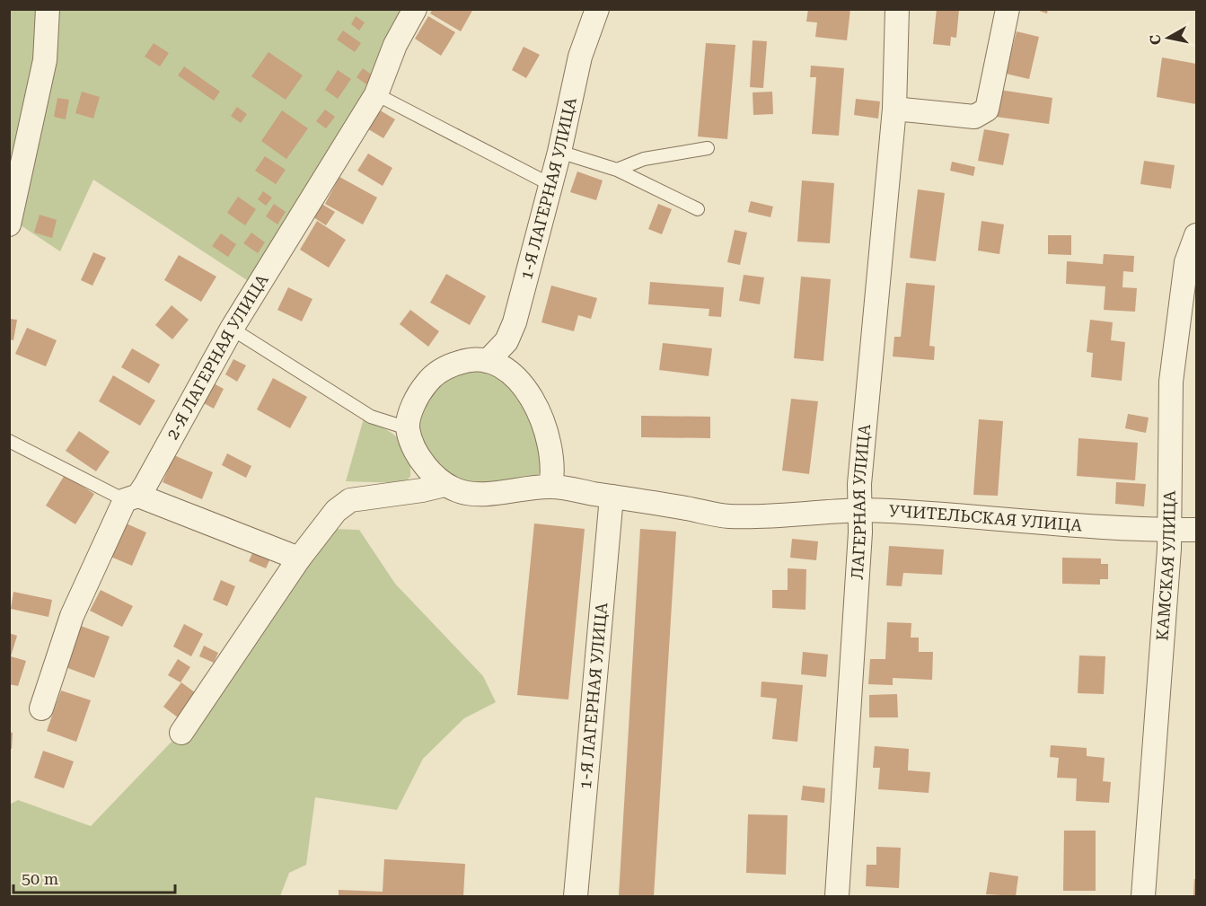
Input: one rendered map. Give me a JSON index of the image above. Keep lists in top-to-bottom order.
{
  "streets": {
    "street": [
      "1-Я ЛАГЕРНАЯ УЛИЦА",
      "2-Я ЛАГЕРНАЯ УЛИЦА",
      "ЛАГЕРНАЯ УЛИЦА",
      "УЧИТЕЛЬСКАЯ УЛИЦА",
      "КАМСКАЯ УЛИЦА"
    ]
  },
  "crossings": [
    ["1-Я ЛАГЕРНАЯ УЛИЦА", "УЧИТЕЛЬСКАЯ УЛИЦА"],
    ["ЛАГЕРНАЯ УЛИЦА", "УЧИТЕЛЬСКАЯ УЛИЦА"],
    ["УЧИТЕЛЬСКАЯ УЛИЦА", "КАМСКАЯ УЛИЦА"]
  ],
  "scale_bar": "50 m",
  "north": "left"
}
